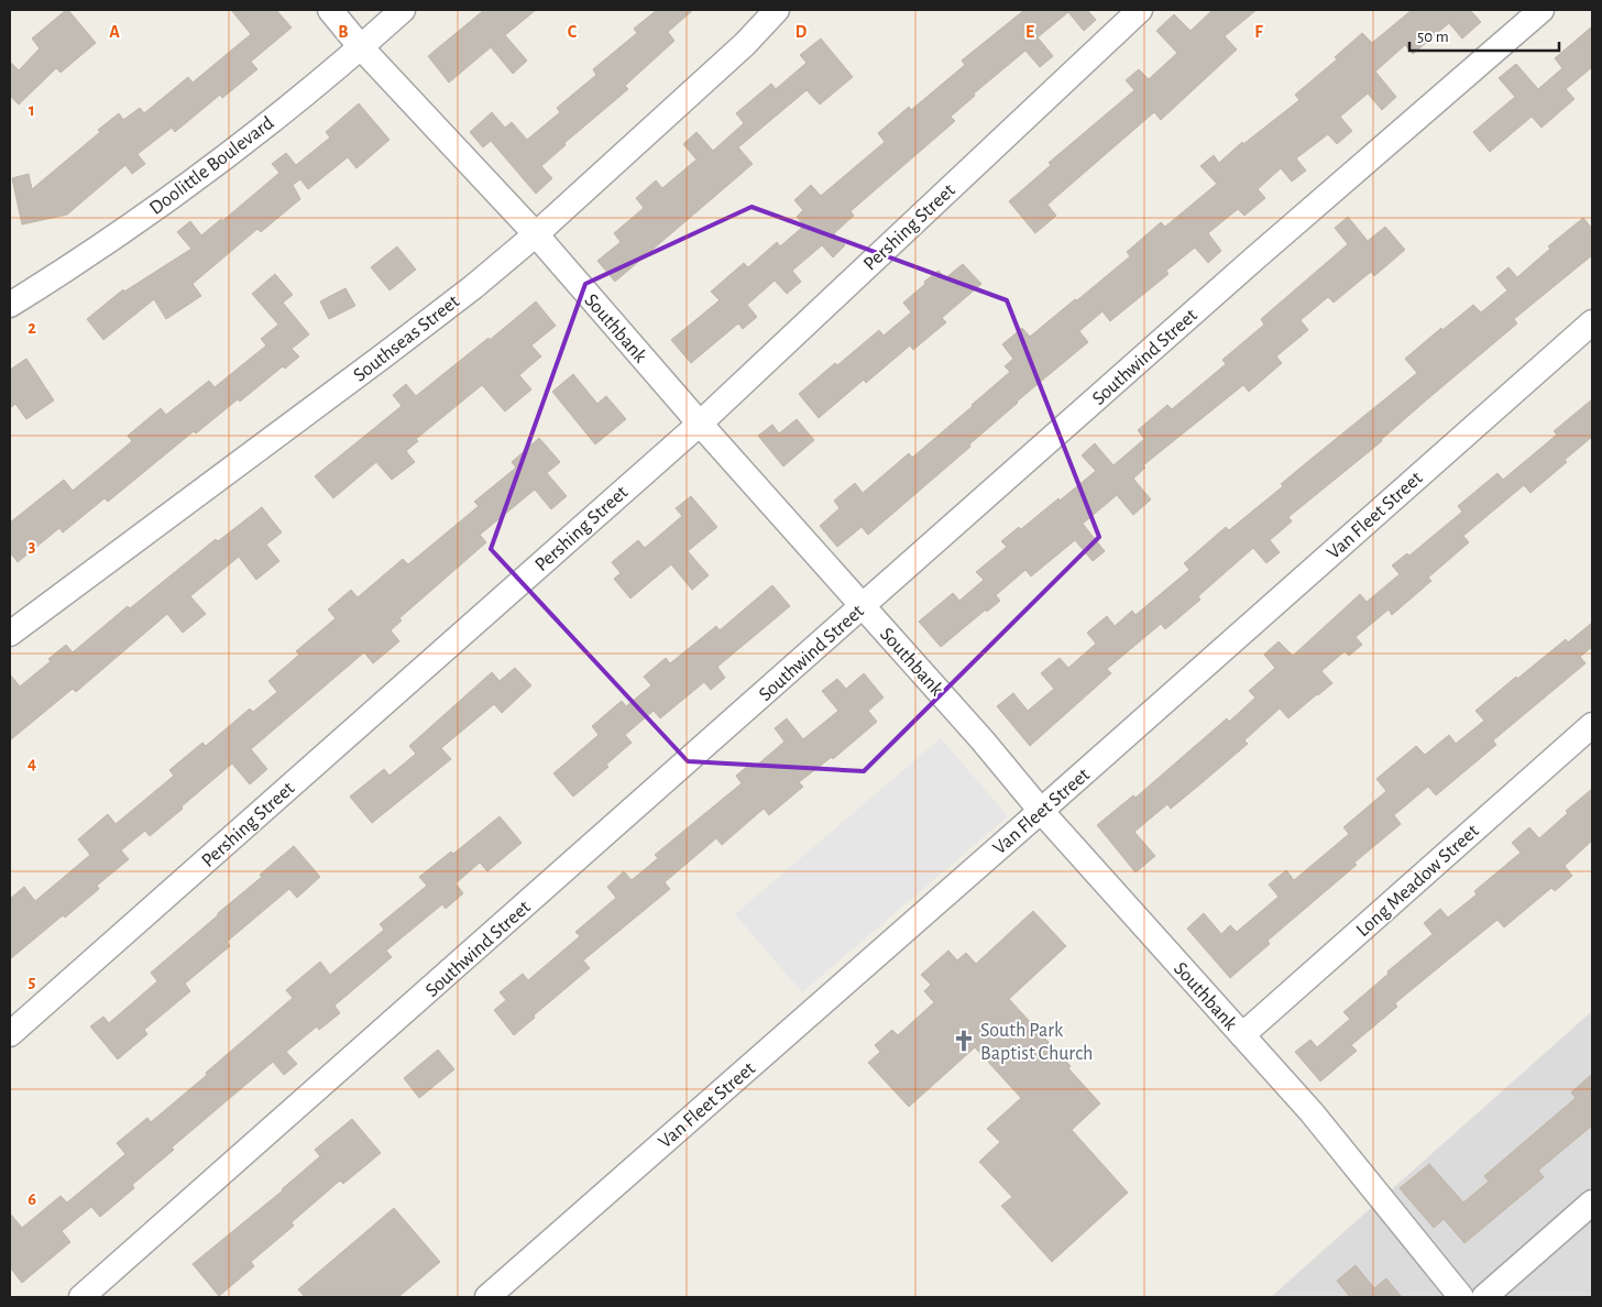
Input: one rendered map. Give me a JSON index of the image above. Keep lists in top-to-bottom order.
{
  "streets": {
    "street": [
      "Doolittle Boulevard",
      "Pershing Street",
      "Southbank",
      "Southseas Street",
      "Southwind Street",
      "Van Fleet Street",
      "Long Meadow Street"
    ]
  },
  "crossings": [
    ["Doolittle Boulevard", "Southbank"],
    ["Pershing Street", "Southbank"],
    ["Southbank", "Southseas Street"],
    ["Southbank", "Southwind Street"],
    ["Southbank", "Van Fleet Street"],
    ["Southbank", "Long Meadow Street"]
  ],
  "places": {
    "church": ["South Park Baptist Church"]
  },
  "scale_bar": "50 m",
  "grid": {
    "columns": [
      "A",
      "B",
      "C",
      "D",
      "E",
      "F"
    ],
    "rows": [
      "1",
      "2",
      "3",
      "4",
      "5",
      "6"
    ]
  }
}
